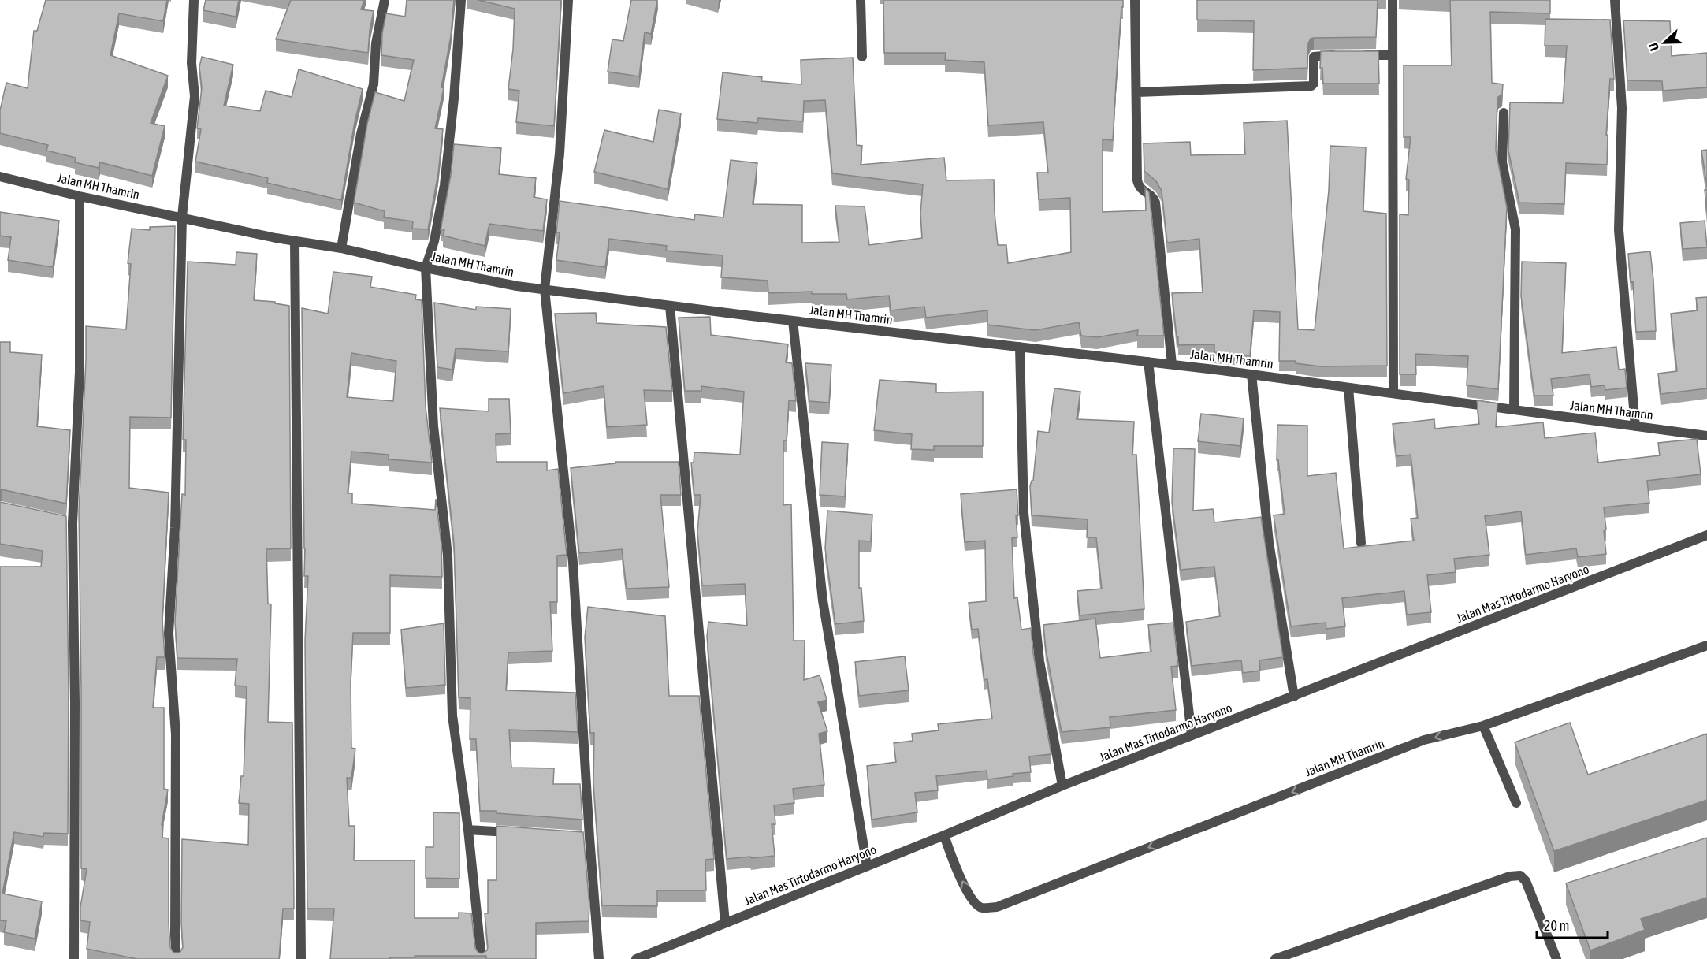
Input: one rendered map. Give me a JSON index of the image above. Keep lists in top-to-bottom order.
{
  "streets": {
    "street": ["Jalan MH Thamrin", "Jalan Mas Tirtodarmo Haryono"]
  },
  "crossings": [
    ["Jalan MH Thamrin", "Jalan Mas Tirtodarmo Haryono"]
  ],
  "scale_bar": "20 m",
  "north": "left"
}
